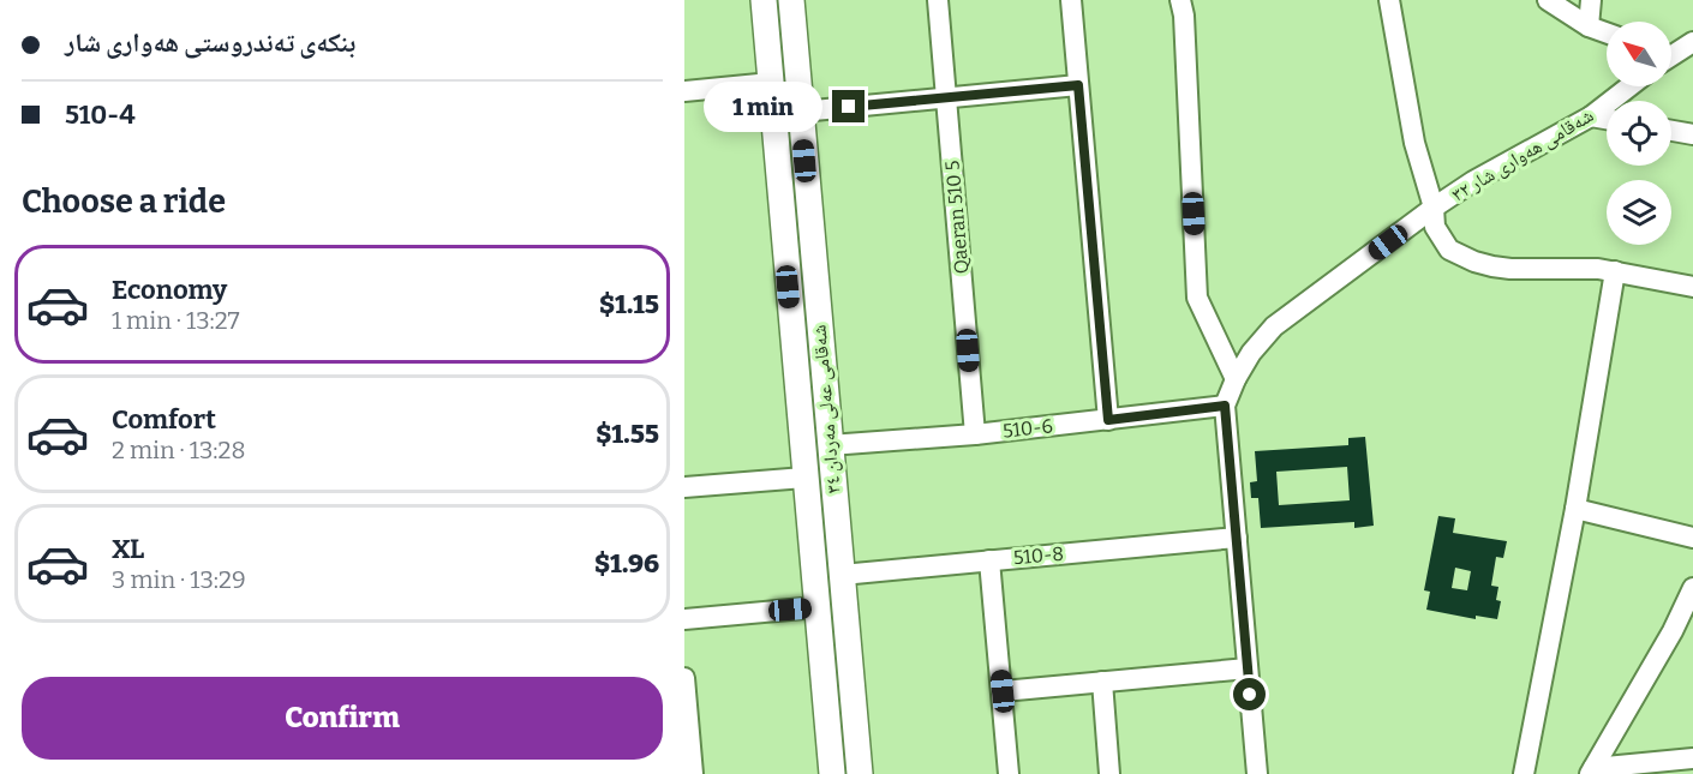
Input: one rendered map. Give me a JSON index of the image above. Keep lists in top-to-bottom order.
{
  "streets": {
    "main road": ["شەقامی عەلی مەردان ٣٤"],
    "street": [
      "شەقامی هەواری شار ٣٢",
      "Qaeran 510 5",
      "510-6",
      "510-8"
    ]
  },
  "crossings": [
    ["شەقامی هەواری شار ٣٢", "510-6"],
    ["Qaeran 510 5", "510-6"],
    ["شەقامی عەلی مەردان ٣٤", "510-6"],
    ["شەقامی عەلی مەردان ٣٤", "510-8"]
  ],
  "north": "top left",
  "page": {
    "banner": ["بنکەی تەندروستی هەواری شار", "510-4"],
    "bubble": "1 min",
    "heading": "Choose a ride",
    "list": [
      {
        "name": "Economy",
        "note": "1 min · 13:27",
        "value": "$1.15"
      },
      {
        "name": "Comfort",
        "note": "2 min · 13:28",
        "value": "$1.55"
      },
      {
        "name": "XL",
        "note": "3 min · 13:29",
        "value": "$1.96"
      }
    ],
    "buttons": "Confirm"
  }
}
